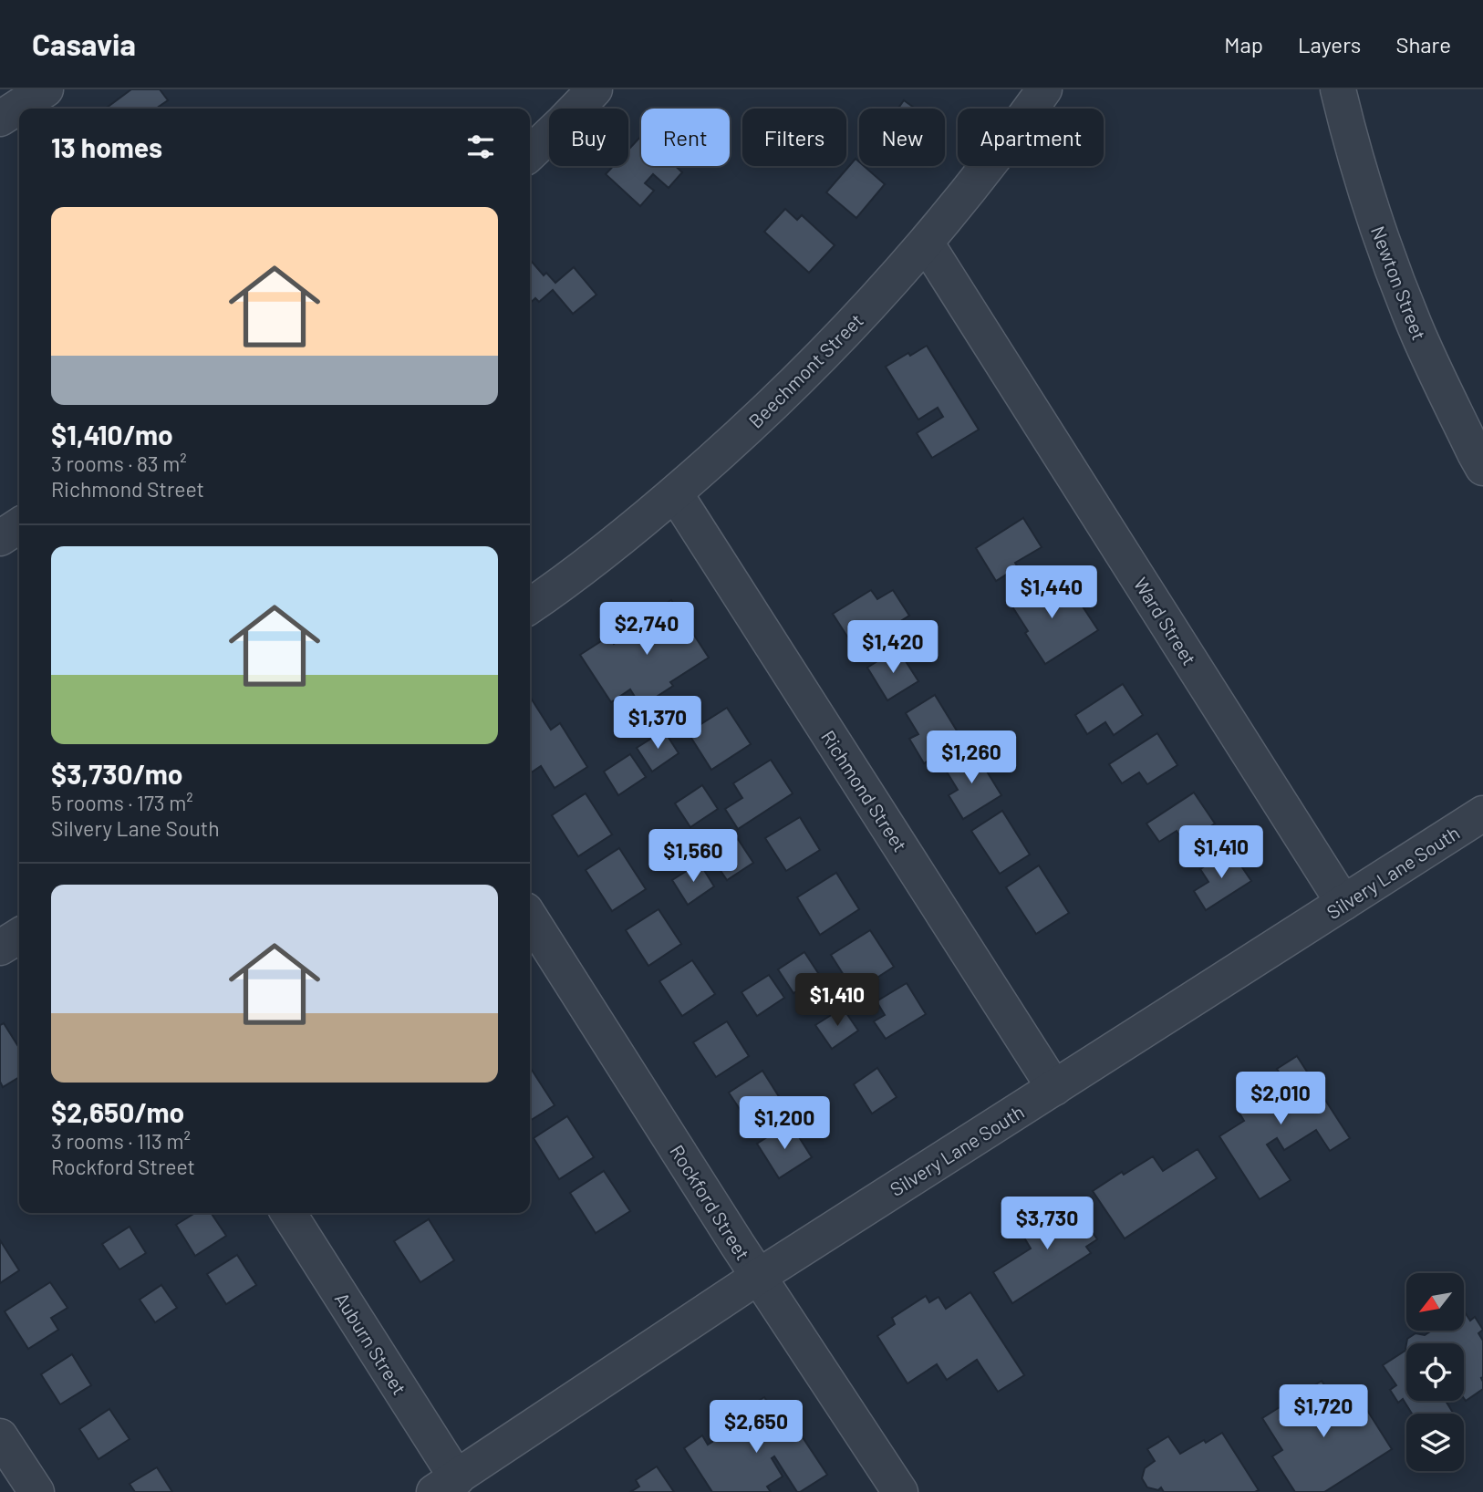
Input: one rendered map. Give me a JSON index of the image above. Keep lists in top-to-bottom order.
{
  "streets": {
    "street": [
      "Newton Street",
      "Beechmont Street",
      "Ward Street",
      "Richmond Street",
      "Silvery Lane South",
      "Rockford Street",
      "Auburn Street"
    ]
  },
  "crossings": [
    ["Beechmont Street", "Ward Street"],
    ["Beechmont Street", "Richmond Street"],
    ["Ward Street", "Silvery Lane South"],
    ["Richmond Street", "Silvery Lane South"],
    ["Silvery Lane South", "Rockford Street"],
    ["Silvery Lane South", "Auburn Street"]
  ],
  "north": "bottom left",
  "page": {
    "header": "Casavia",
    "nav": ["Map", "Layers", "Share"],
    "chip": [
      "Buy",
      "Rent",
      "Filters",
      "New",
      "Apartment"
    ],
    "heading": "13 homes",
    "list": [
      {
        "name": "$1,410/mo",
        "note": "3 rooms · 83 m² · Richmond Street"
      },
      {
        "name": "$3,730/mo",
        "note": "5 rooms · 173 m² · Silvery Lane South"
      },
      {
        "name": "$2,650/mo",
        "note": "3 rooms · 113 m² · Rockford Street"
      }
    ],
    "price": [
      "$1,440",
      "$2,740",
      "$1,420",
      "$1,370",
      "$1,260",
      "$1,410",
      "$1,560",
      "$1,410",
      "$2,010",
      "$1,200",
      "$3,730",
      "$1,720",
      "$2,650"
    ]
  }
}
